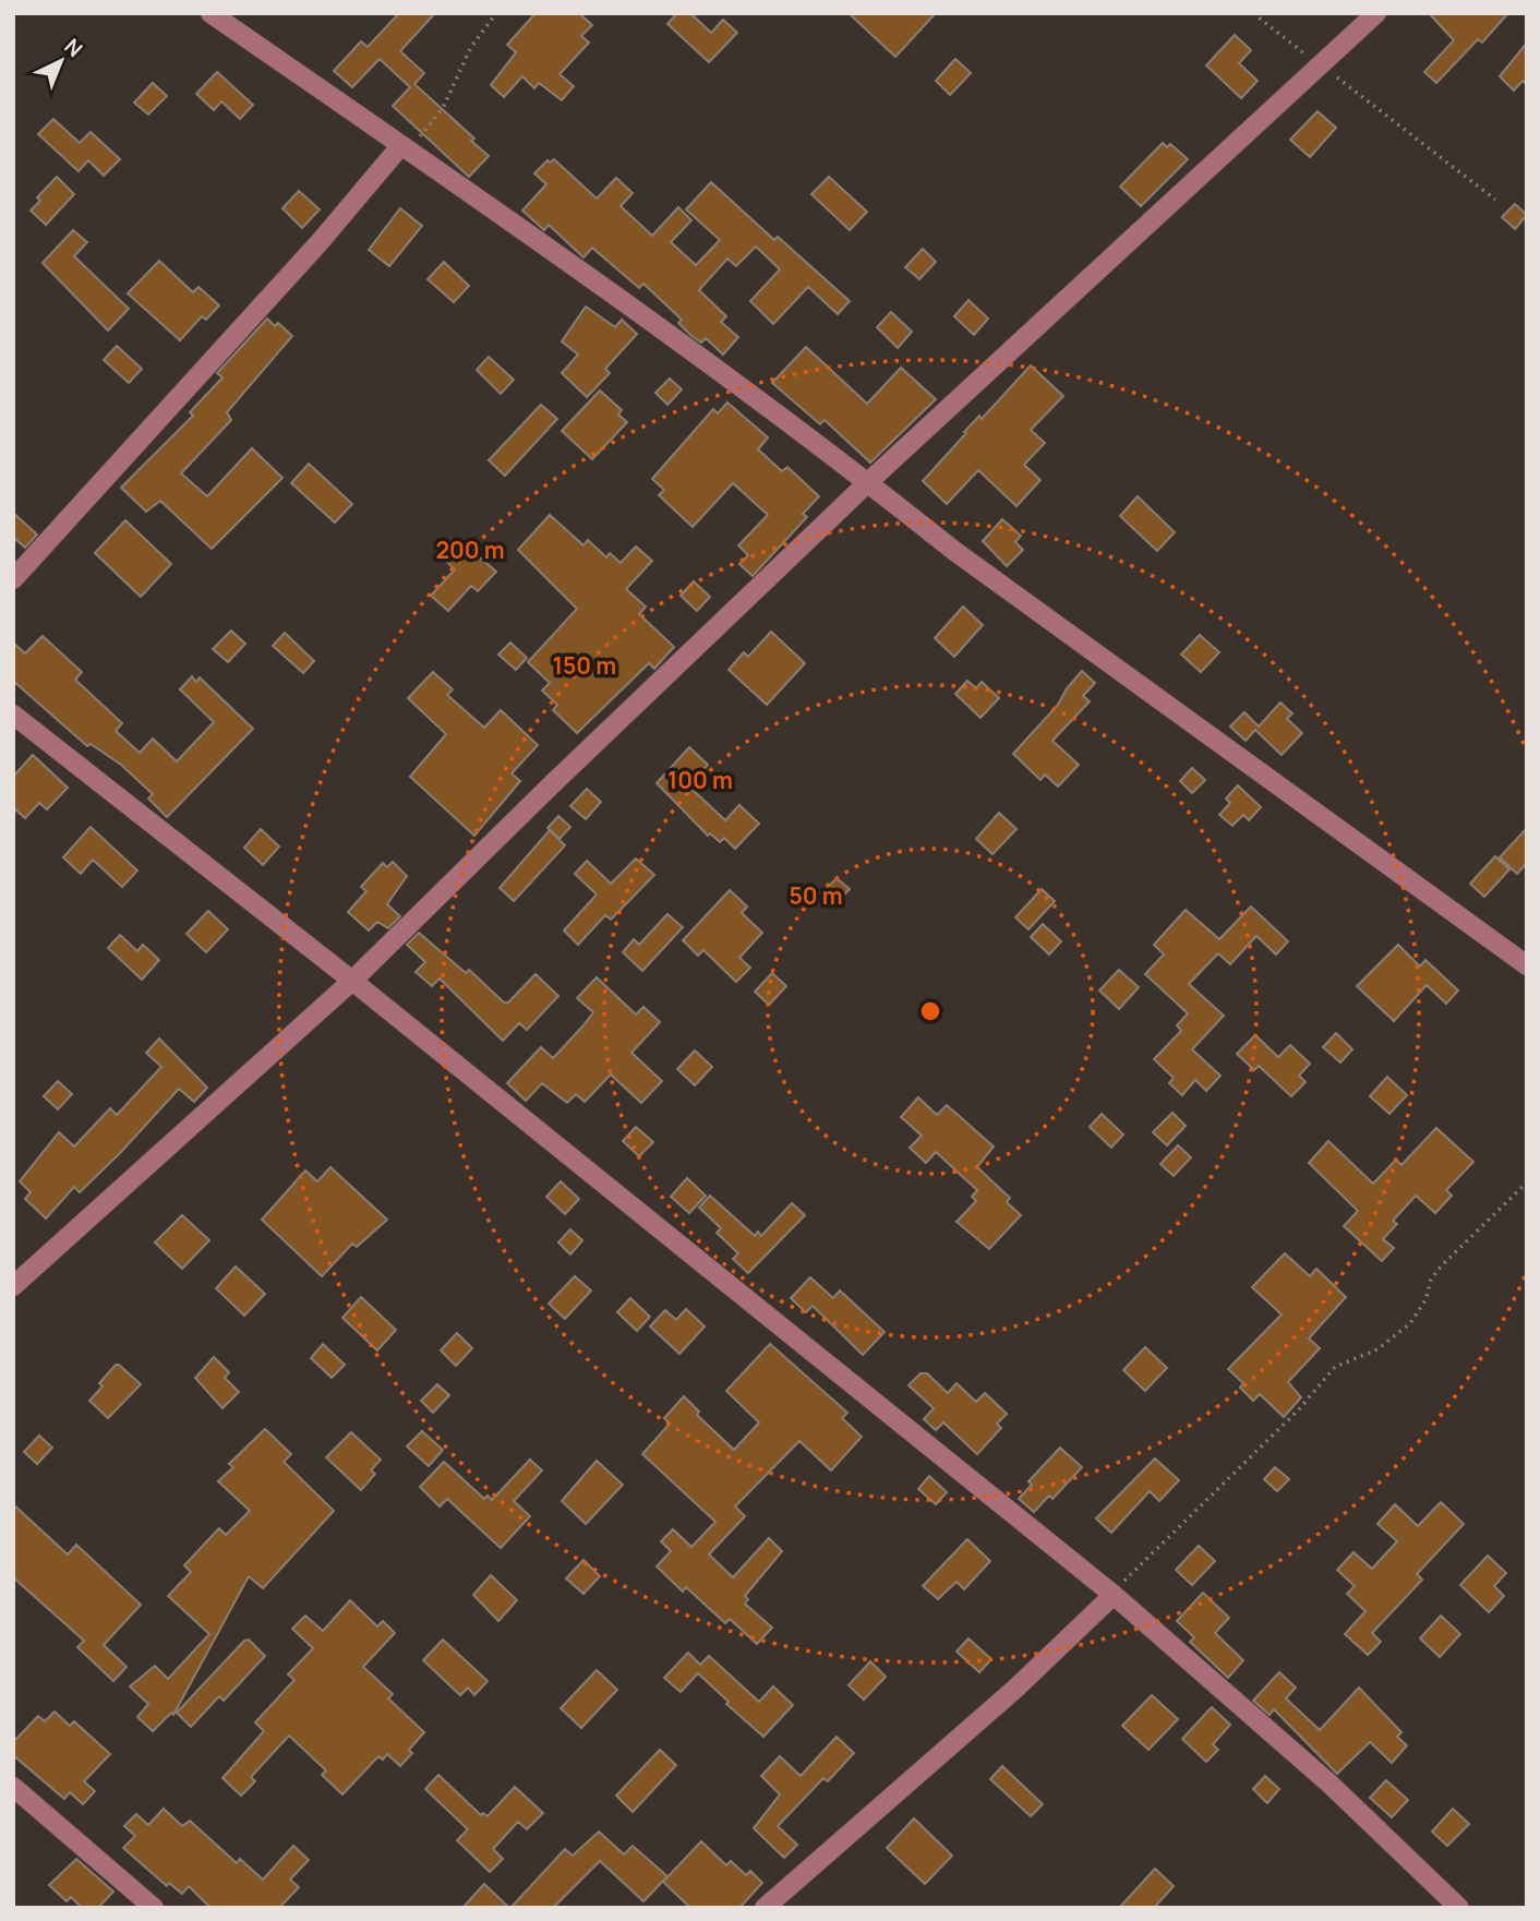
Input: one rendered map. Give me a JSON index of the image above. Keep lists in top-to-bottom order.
{
  "north": "top right",
  "rings": [
    "200 m",
    "150 m",
    "100 m",
    "50 m"
  ]
}
